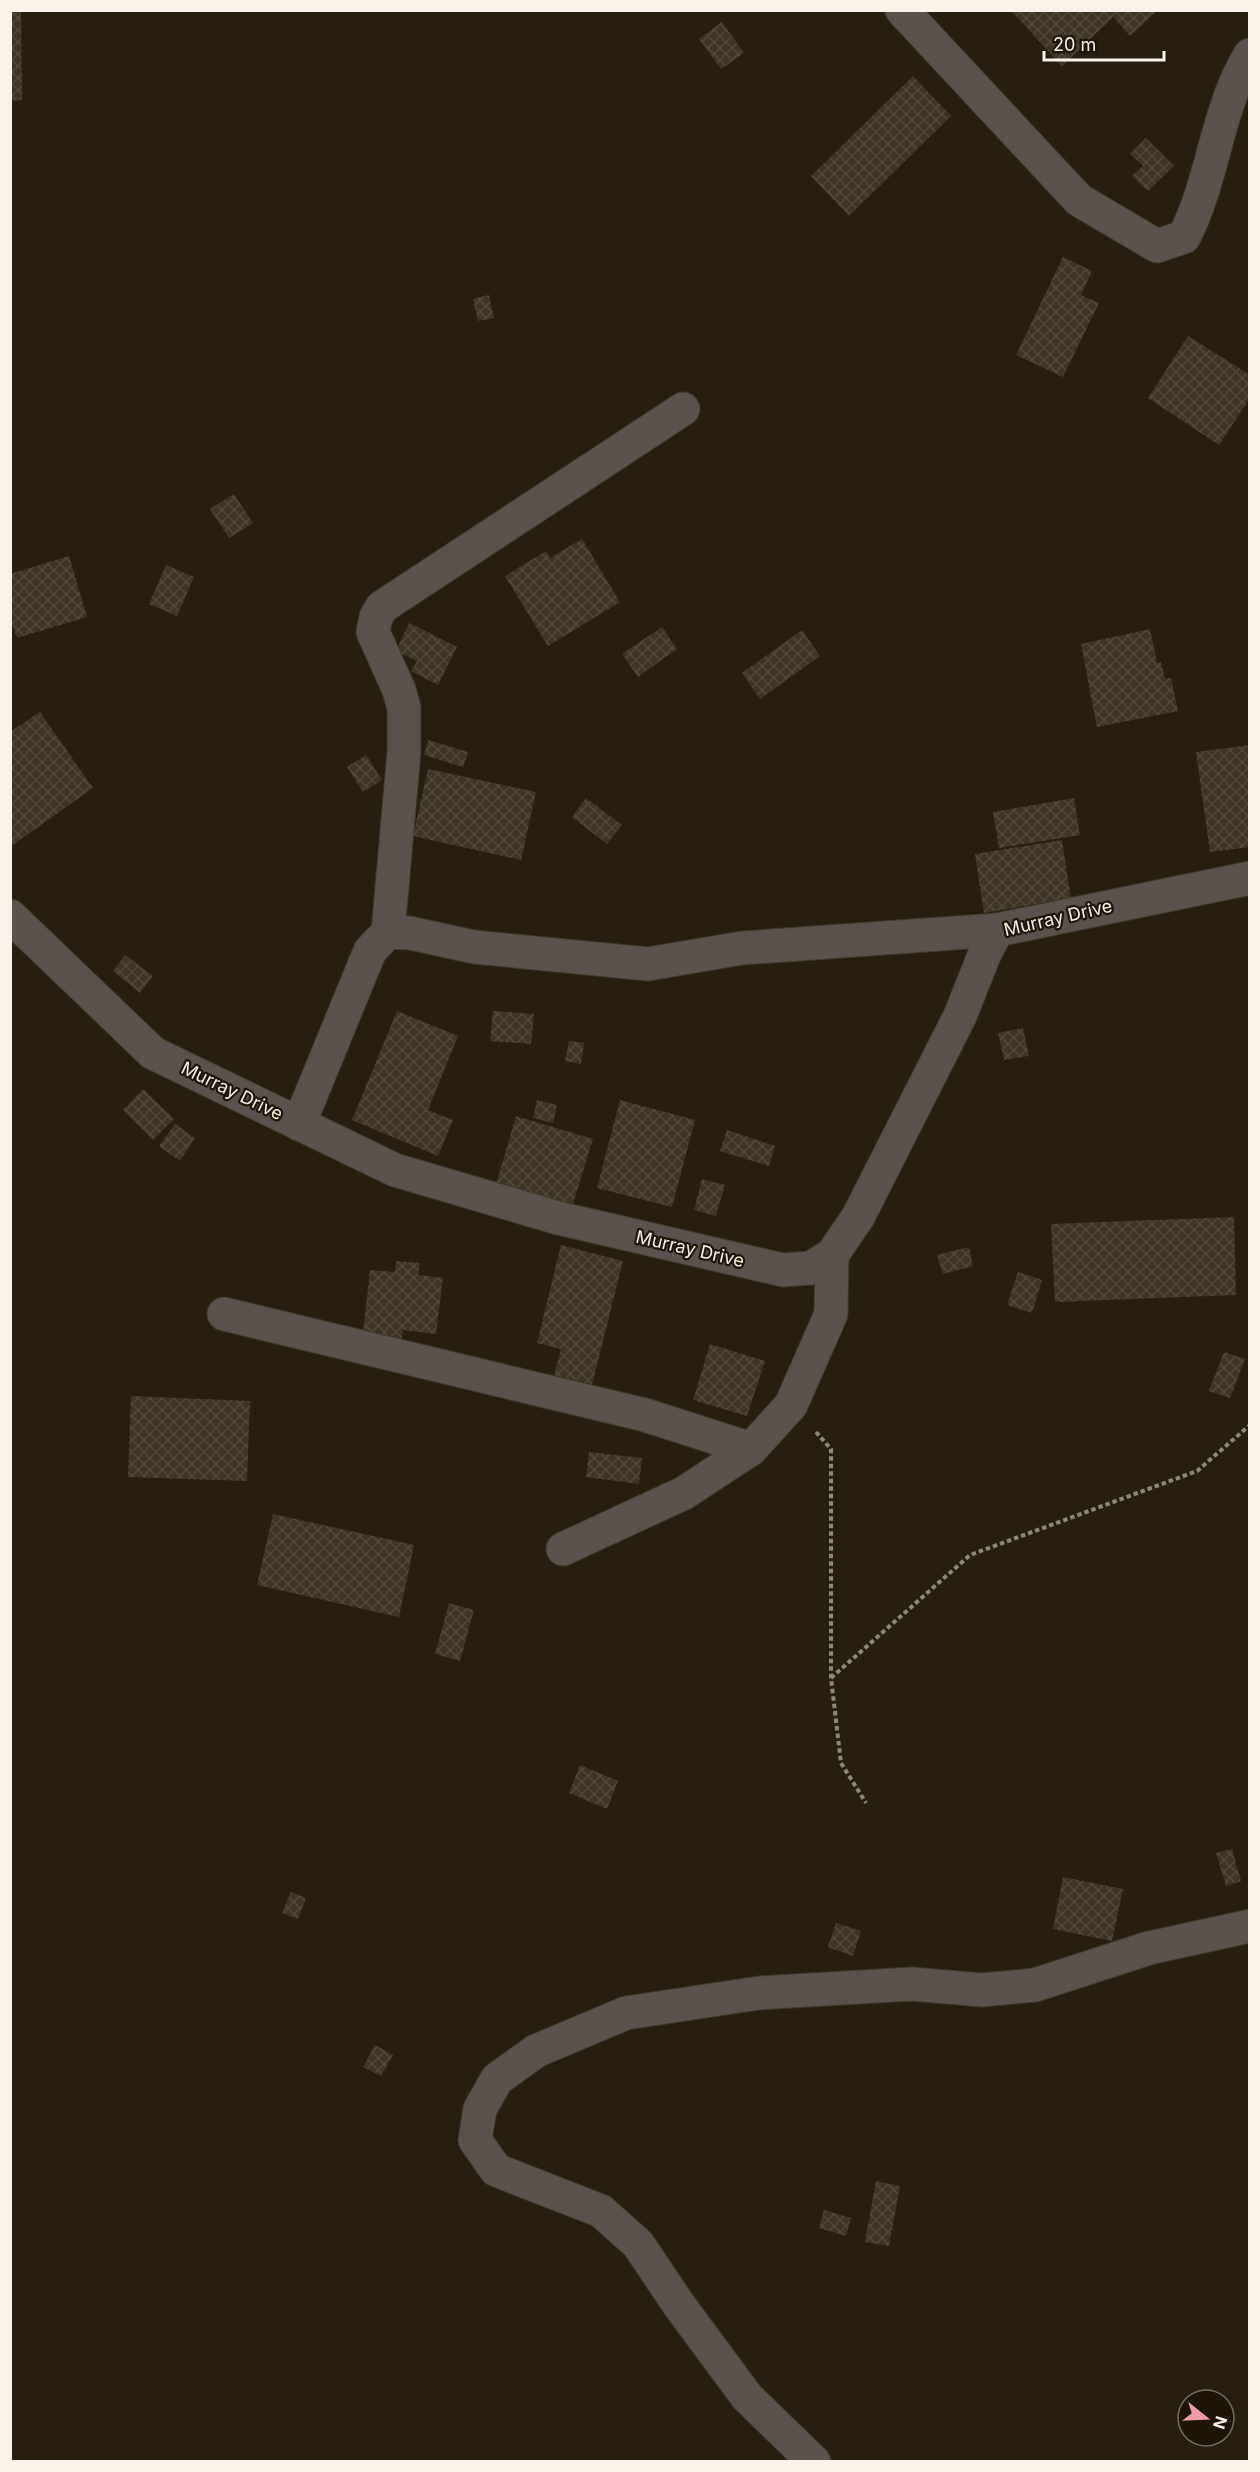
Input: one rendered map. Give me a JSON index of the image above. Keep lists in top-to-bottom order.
{
  "streets": {
    "street": ["Murray Drive"]
  },
  "scale_bar": "20 m",
  "north": "right"
}
